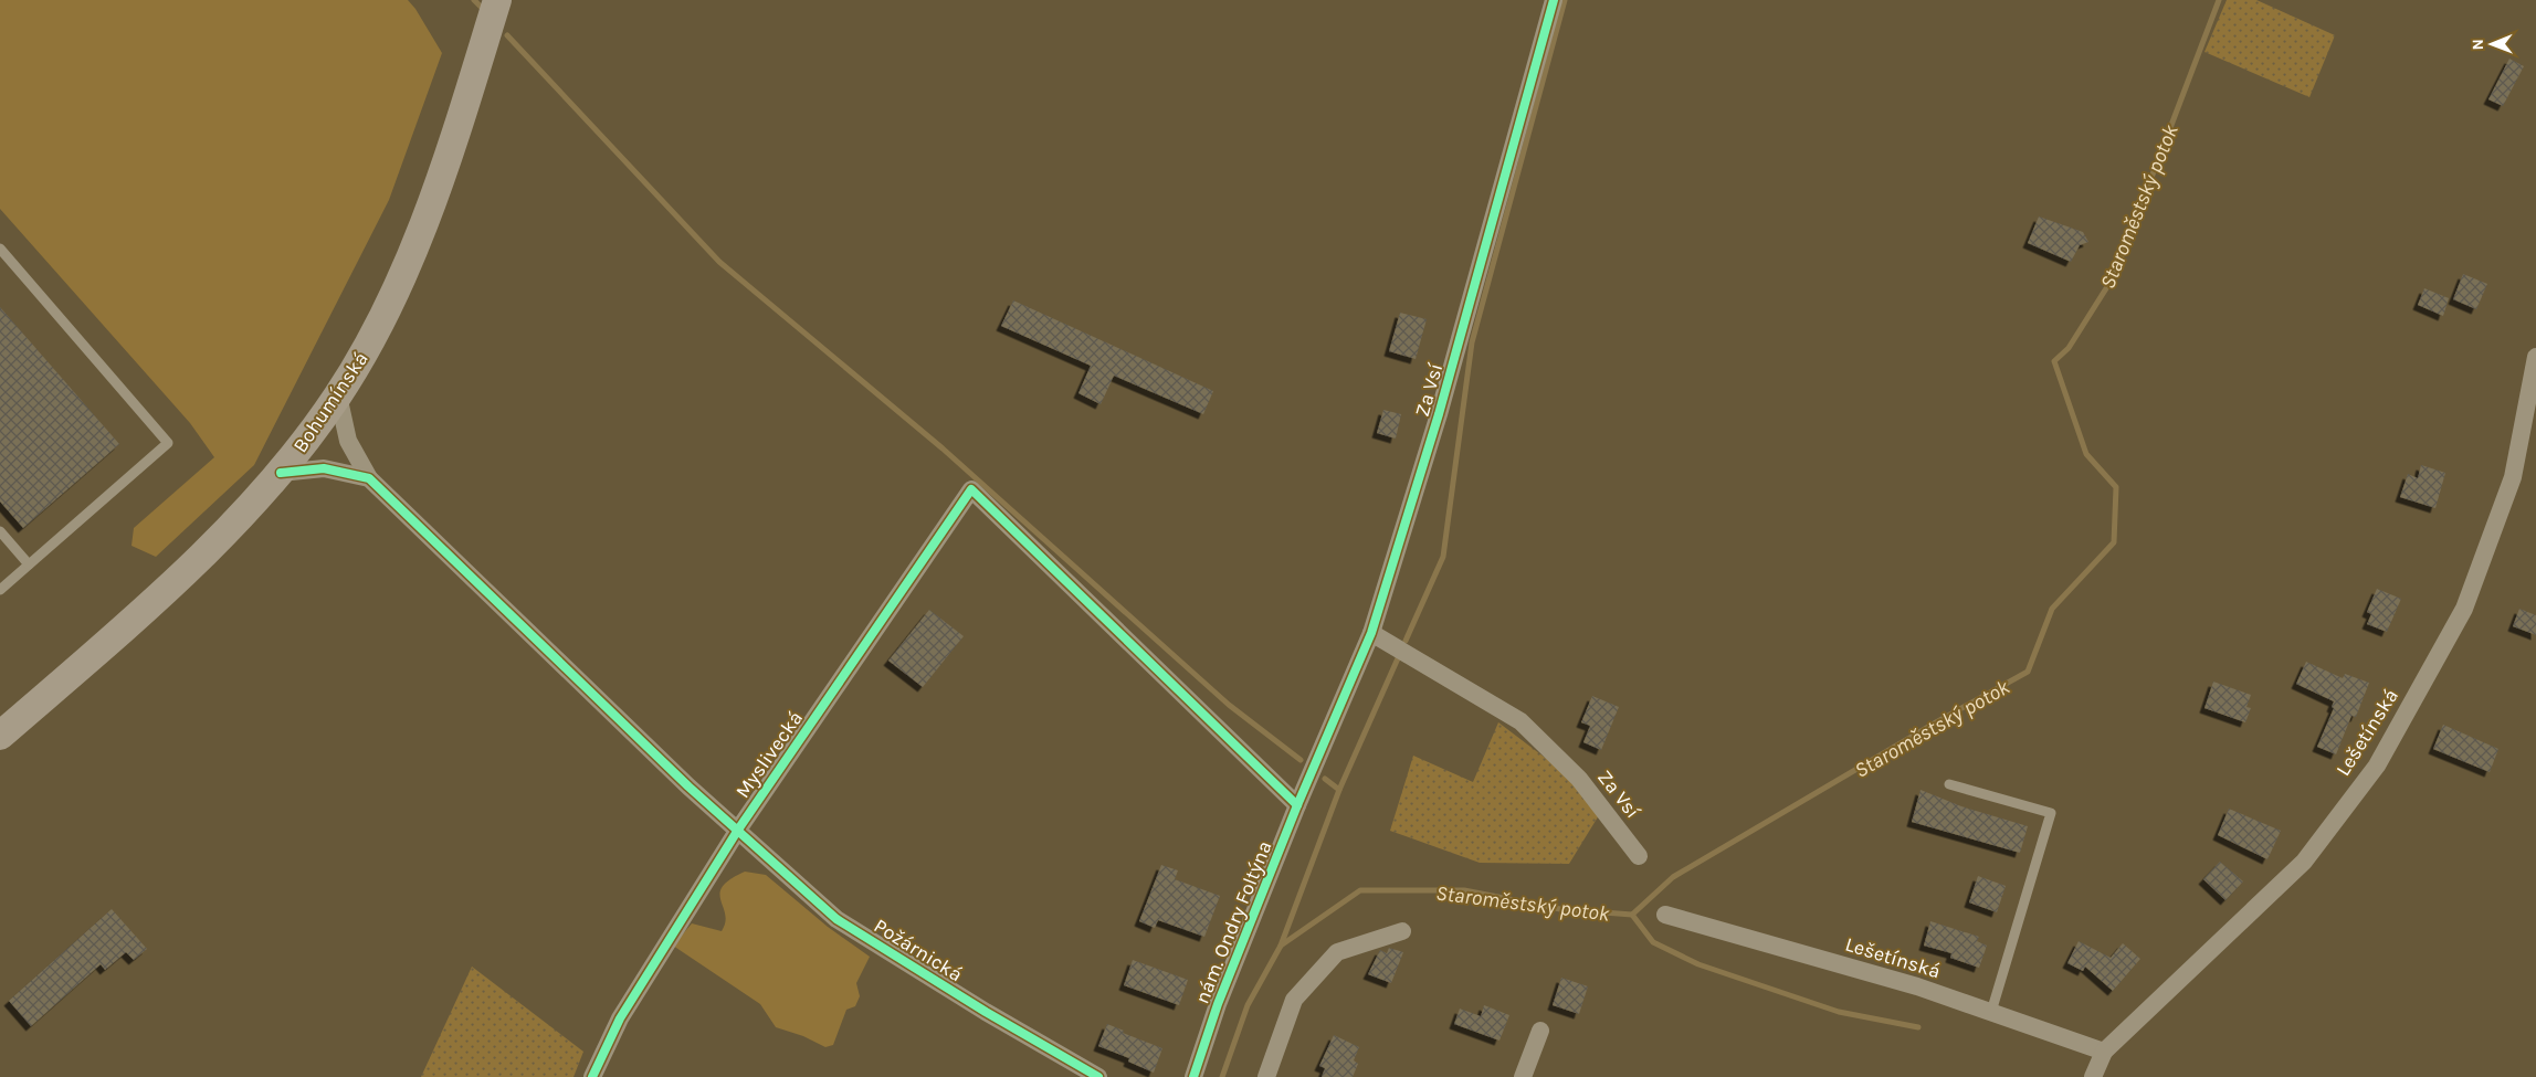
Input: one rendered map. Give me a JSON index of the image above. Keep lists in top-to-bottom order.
{
  "streets": {
    "main road": ["Bohumínská"],
    "street": [
      "Za Vsí",
      "Lešetínská",
      "Myslivecká",
      "nám. Ondry Foltýna",
      "Požárnická"
    ]
  },
  "crossings": [
    ["Za Vsí", "nám. Ondry Foltýna"],
    ["Myslivecká", "nám. Ondry Foltýna"],
    ["Myslivecká", "Požárnická"]
  ],
  "water": ["Staroměstský potok"],
  "north": "left"
}
